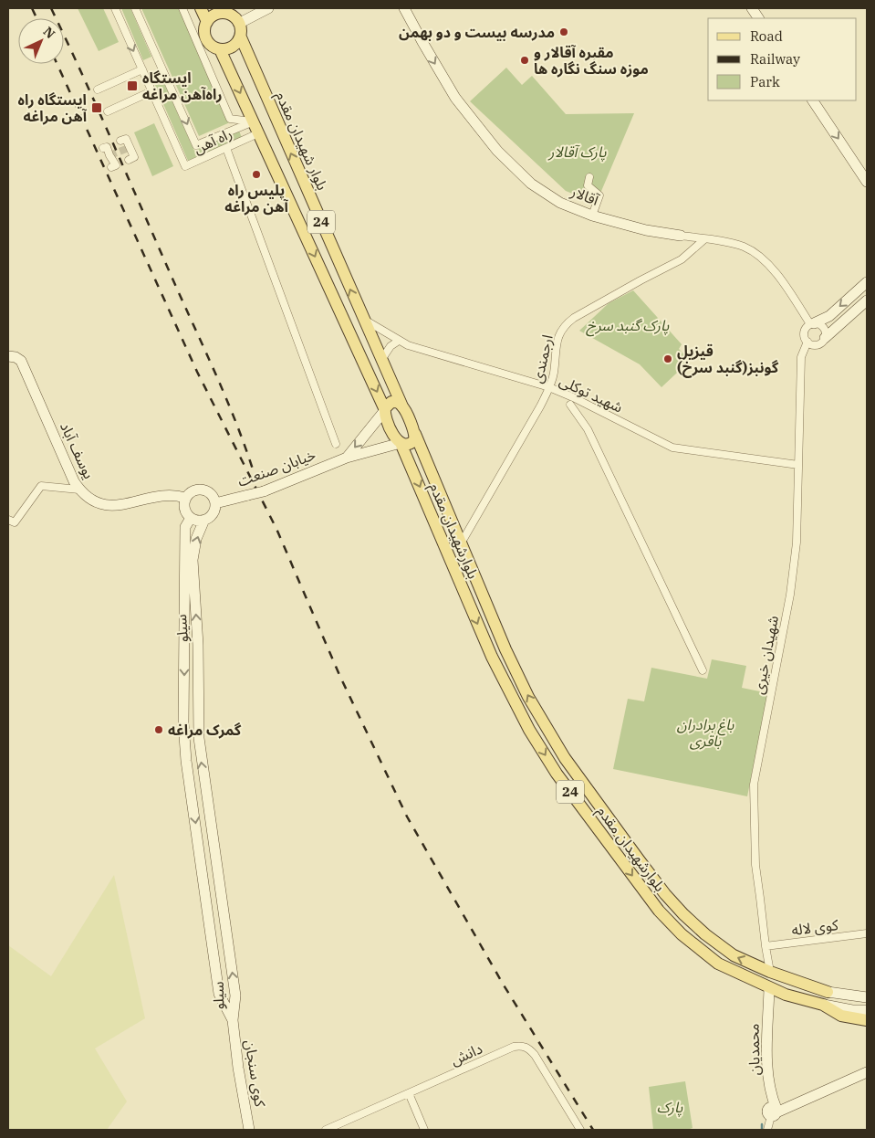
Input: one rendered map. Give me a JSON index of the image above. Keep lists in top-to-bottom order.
{
  "streets": {
    "main road": ["بلوار شهیدان مقدم", "24", "بلوارشهیدان مقدم"],
    "street": [
      "راه آهن",
      "آقالار",
      "ارجمندی",
      "شهید توکلی",
      "یوسف آباد",
      "خیابان صنعت",
      "سیلو",
      "شهیدان خیری",
      "کوی لاله",
      "محمدیان",
      "دانش",
      "کوی سنجان"
    ]
  },
  "crossings": [
    ["راه آهن", "24"],
    ["بلوار شهیدان مقدم", "24"],
    ["بلوار شهیدان مقدم", "شهید توکلی"],
    ["آقالار", "ارجمندی"],
    ["آقالار", "شهیدان خیری"],
    ["24", "خیابان صنعت"],
    ["24", "بلوارشهیدان مقدم"],
    ["ارجمندی", "شهید توکلی"],
    ["ارجمندی", "بلوارشهیدان مقدم"],
    ["شهید توکلی", "شهیدان خیری"],
    ["یوسف آباد", "خیابان صنعت"],
    ["یوسف آباد", "سیلو"],
    ["خیابان صنعت", "بلوارشهیدان مقدم"],
    ["خیابان صنعت", "سیلو"],
    ["بلوارشهیدان مقدم", "شهیدان خیری"],
    ["بلوارشهیدان مقدم", "محمدیان"],
    ["سیلو", "کوی سنجان"],
    ["شهیدان خیری", "کوی لاله"]
  ],
  "one_way": ["آقالار"],
  "parks": [
    "پارک آقالار",
    "پارک گنبد سرخ",
    "باغ برادران باقری",
    "پارک"
  ],
  "places": {
    "other": [
      "مدرسه بیست و دو بهمن",
      "مقبره آقالار و موزه سنگ نگاره ها",
      "پلیس راه آهن مراغه",
      "قیزیل گونبز(گنبد سرخ)",
      "گمرک مراغه"
    ],
    "transit": ["ایستگاه راه‌آهن مراغه", "ایستگاه راه آهن مراغه"]
  },
  "legend": ["Road", "Railway", "Park"],
  "north": "top right"
}
